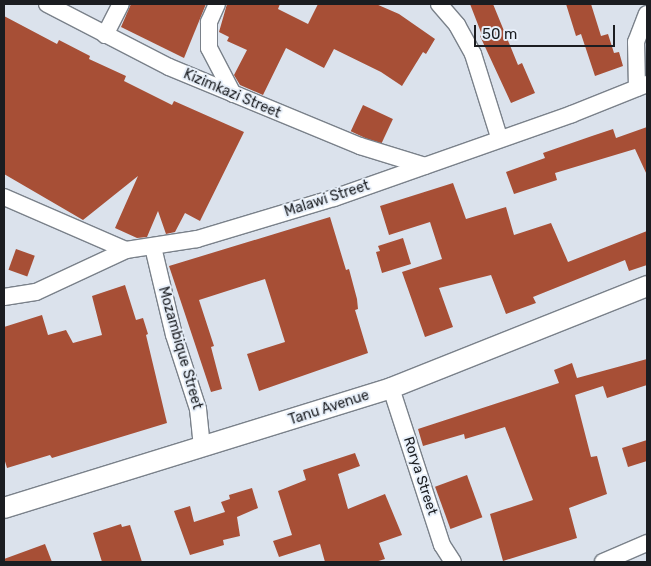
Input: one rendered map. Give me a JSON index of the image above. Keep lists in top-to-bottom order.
{
  "streets": {
    "street": [
      "Kizimkazi Street",
      "Malawi Street",
      "Mozambique Street",
      "Tanu Avenue",
      "Rorya Street"
    ]
  },
  "crossings": [
    ["Kizimkazi Street", "Malawi Street"],
    ["Malawi Street", "Mozambique Street"],
    ["Mozambique Street", "Tanu Avenue"],
    ["Tanu Avenue", "Rorya Street"]
  ],
  "scale_bar": "50 m"
}
